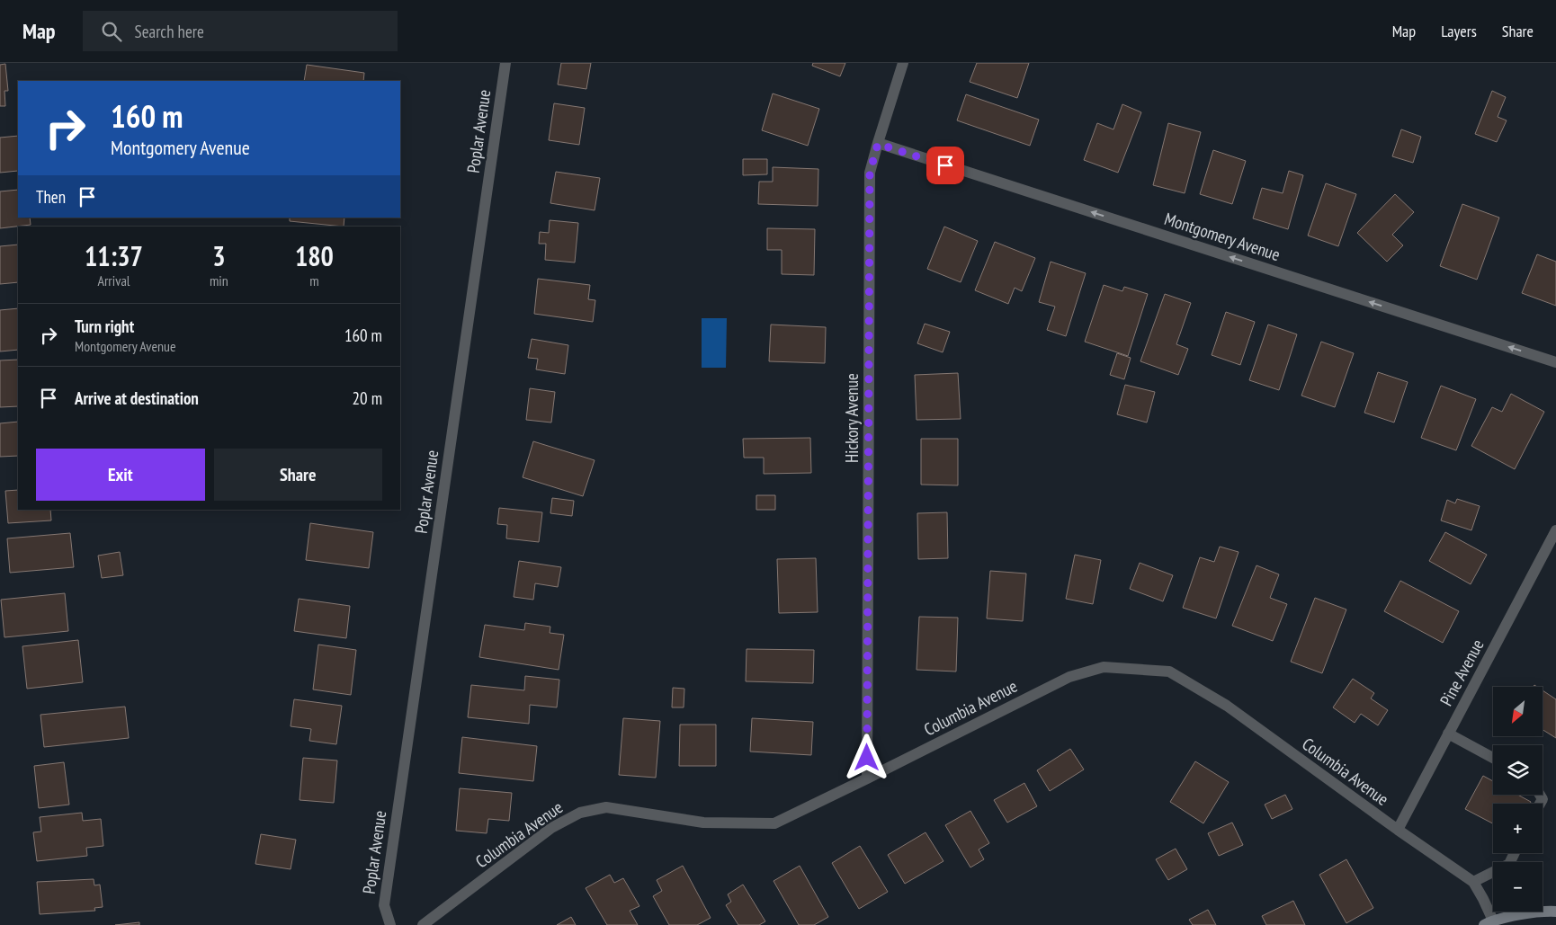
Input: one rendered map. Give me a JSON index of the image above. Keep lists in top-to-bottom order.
{
  "streets": {
    "street": [
      "Poplar Avenue",
      "Montgomery Avenue",
      "Hickory Avenue",
      "Pine Avenue",
      "Columbia Avenue"
    ]
  },
  "crossings": [
    ["Montgomery Avenue", "Hickory Avenue"],
    ["Hickory Avenue", "Columbia Avenue"],
    ["Pine Avenue", "Columbia Avenue"]
  ],
  "one_way": ["Montgomery Avenue"],
  "north": "bottom left",
  "page": {
    "header": "Map",
    "search": "Search here",
    "nav": ["Map", "Layers", "Share"],
    "turn": ["160 m", "Montgomery Avenue"],
    "then": "Then",
    "eta": [
      "11:37",
      "Arrival",
      "3",
      "min",
      "180",
      "m"
    ],
    "list": [
      {
        "name": "Turn right",
        "note": "Montgomery Avenue",
        "value": "160 m"
      },
      {
        "name": "Arrive at destination",
        "value": "20 m"
      }
    ],
    "buttons": ["Exit", "Share"],
    "map_buttons": ["+", "−"]
  }
}
